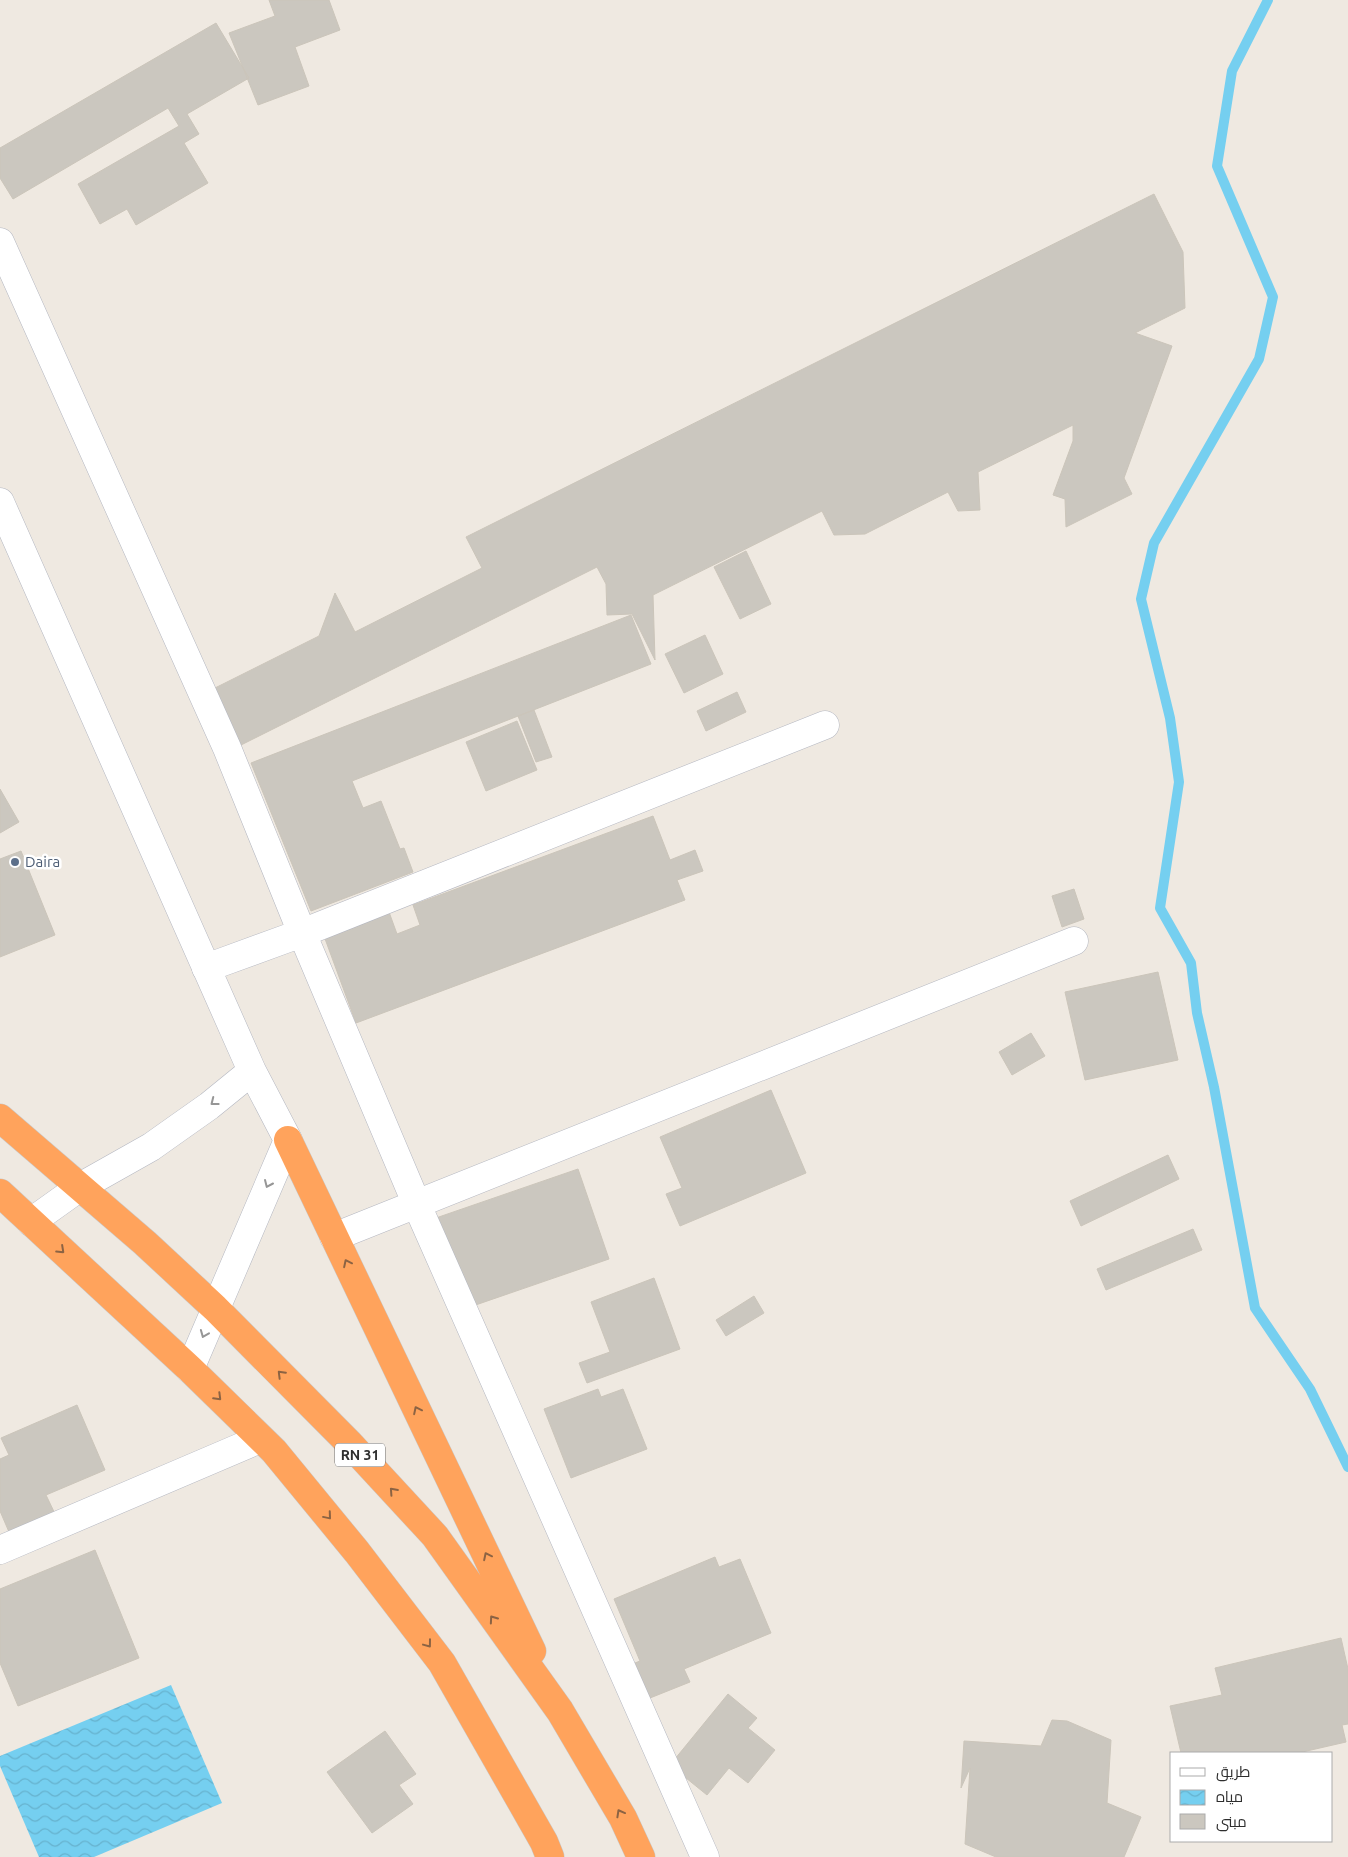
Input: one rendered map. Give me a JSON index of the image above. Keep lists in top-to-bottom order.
{
  "streets": {
    "highway": ["RN 31"]
  },
  "places": ["Daira"],
  "legend": ["طريق", "مياه", "مبنى"]
}
